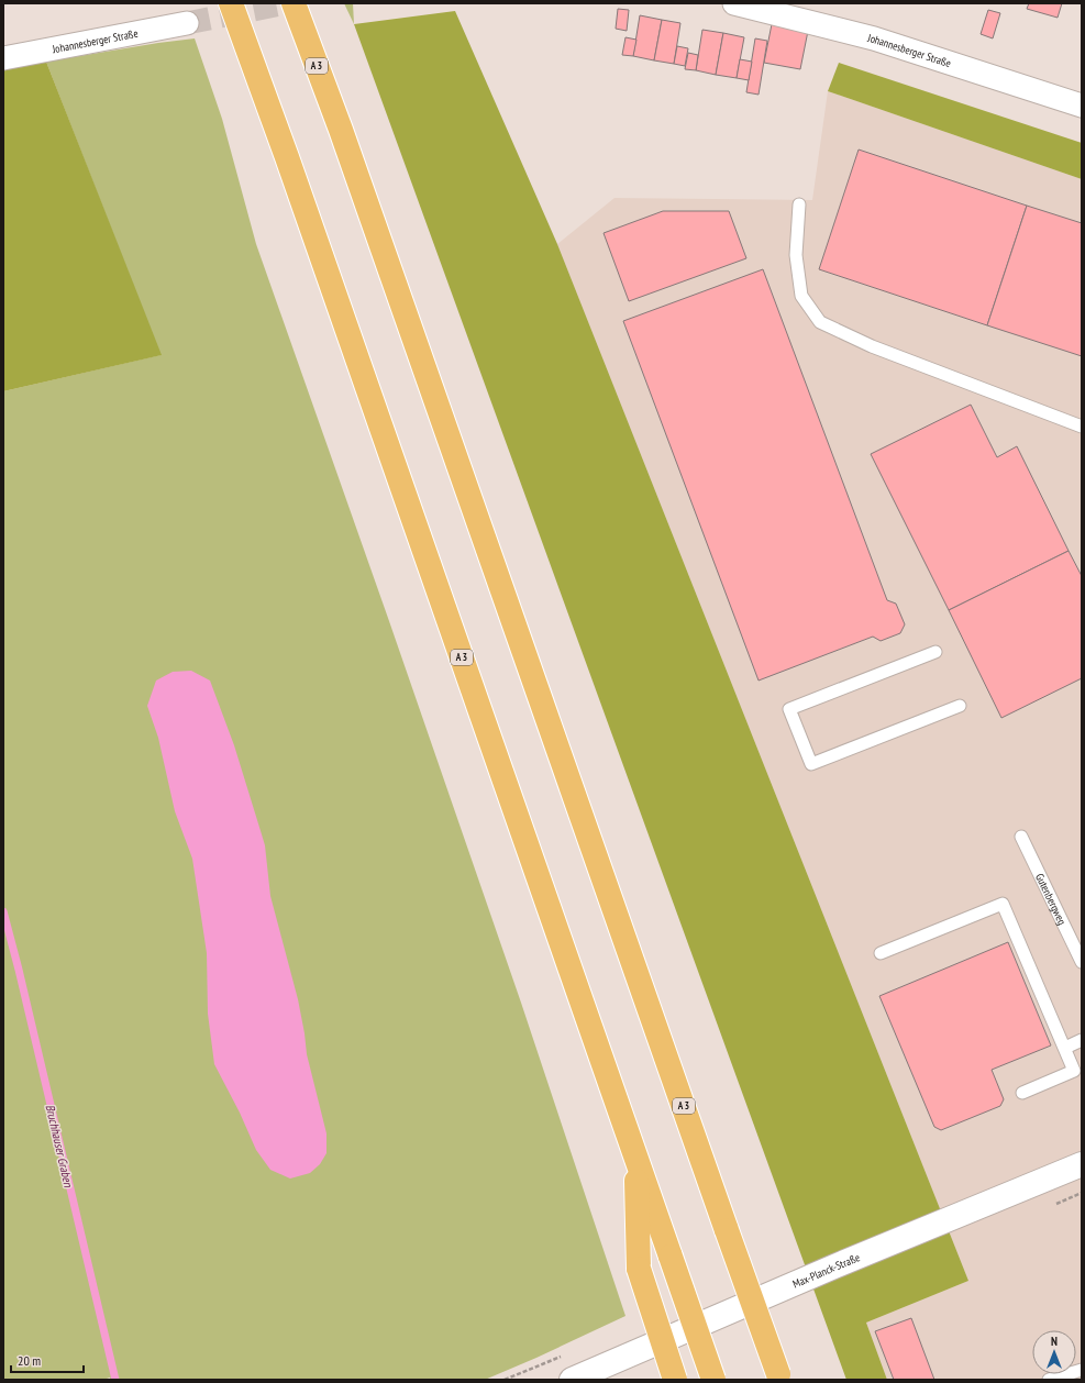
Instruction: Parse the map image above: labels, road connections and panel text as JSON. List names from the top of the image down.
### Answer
{
  "streets": {
    "highway": ["A 3"],
    "street": ["Johannesberger Straße", "Max-Planck-Straße"],
    "lane": ["Gutenbergweg"]
  },
  "water": ["Bruchhauser Graben"],
  "scale_bar": "20 m",
  "north": "top"
}
